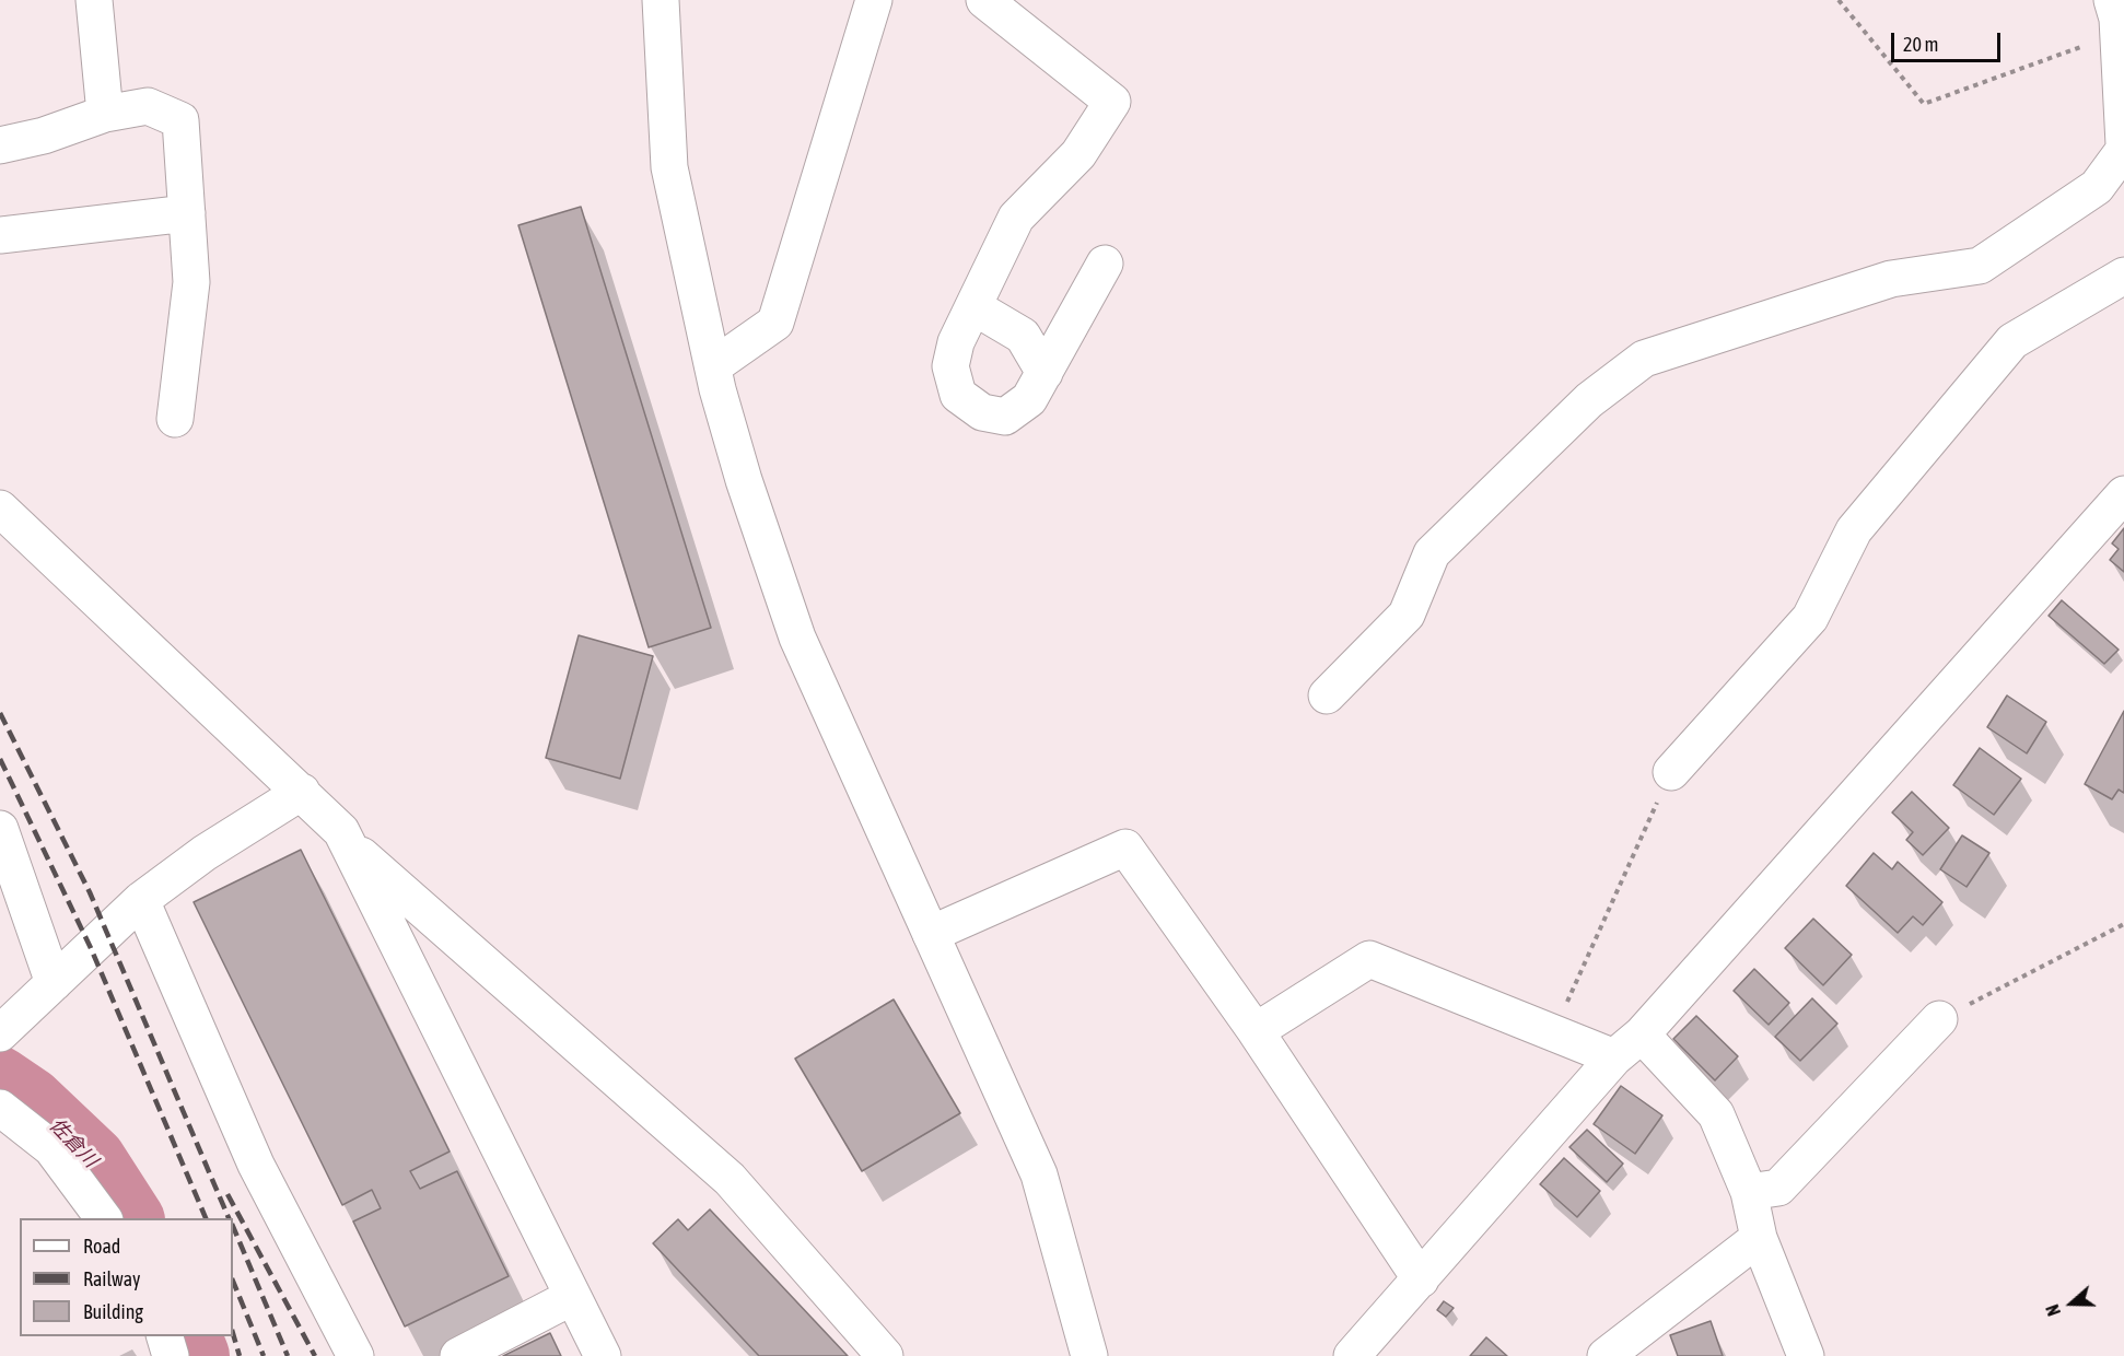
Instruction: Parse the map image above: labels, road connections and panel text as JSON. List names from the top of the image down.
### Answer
{
  "water": ["佐倉川"],
  "legend": ["Road", "Railway", "Building"],
  "scale_bar": "20 m",
  "north": "left"
}
